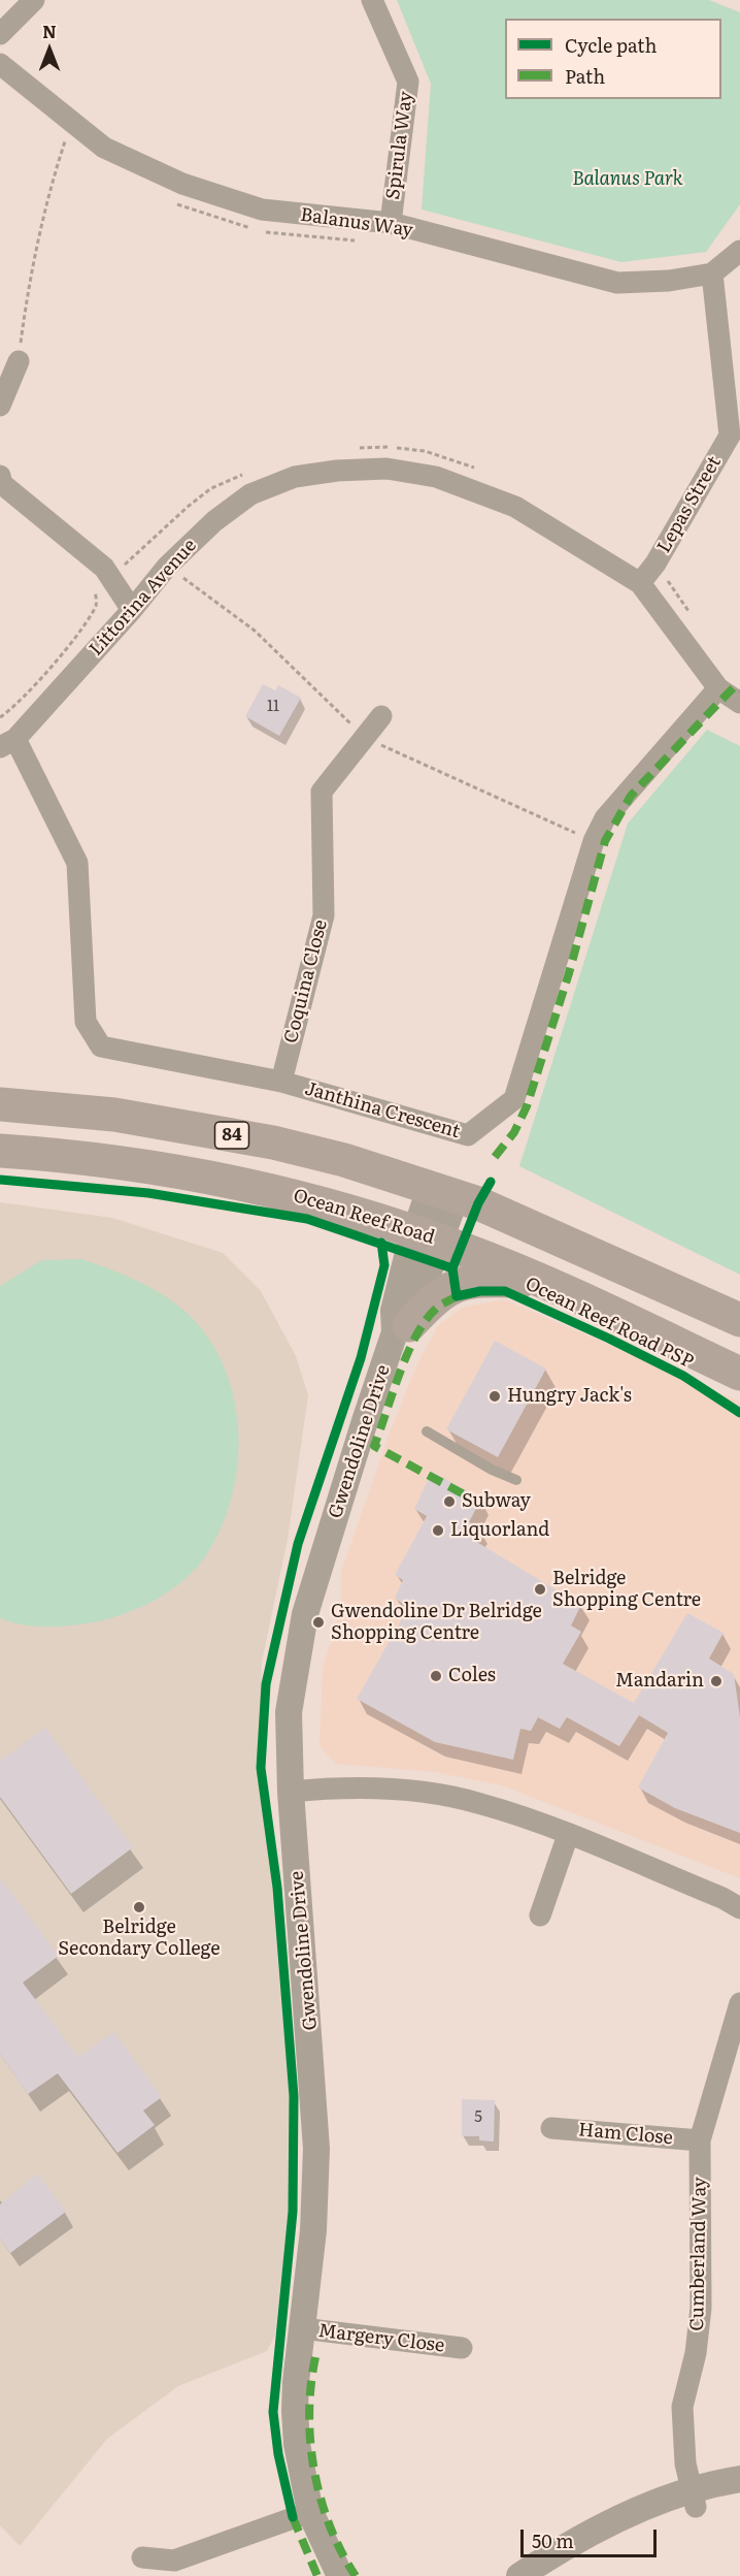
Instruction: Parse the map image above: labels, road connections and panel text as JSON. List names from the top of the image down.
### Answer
{
  "streets": {
    "main road": ["84", "Ocean Reef Road"],
    "street": [
      "Spirula Way",
      "Balanus Way",
      "Lepas Street",
      "Littorina Avenue",
      "Coquina Close",
      "Janthina Crescent",
      "Gwendoline Drive",
      "Ham Close",
      "Cumberland Way",
      "Margery Close"
    ],
    "cycle path": ["Ocean Reef Road PSP"]
  },
  "crossings": [
    ["Spirula Way", "Balanus Way"],
    ["Balanus Way", "Lepas Street"],
    ["Lepas Street", "Littorina Avenue"],
    ["Littorina Avenue", "Janthina Crescent"],
    ["Coquina Close", "Janthina Crescent"],
    ["84", "Gwendoline Drive"],
    ["Ocean Reef Road", "Gwendoline Drive"],
    ["Gwendoline Drive", "Margery Close"],
    ["Ham Close", "Cumberland Way"]
  ],
  "parks": ["Balanus Park"],
  "places": [
    "Hungry Jack's",
    "Subway",
    "Liquorland",
    "Belridge Shopping Centre",
    "Gwendoline Dr Belridge Shopping Centre",
    "Coles",
    "Mandarin",
    "Belridge Secondary College"
  ],
  "house_numbers": ["11", "5"],
  "legend": ["Cycle path", "Path"],
  "scale_bar": "50 m",
  "north": "top"
}
